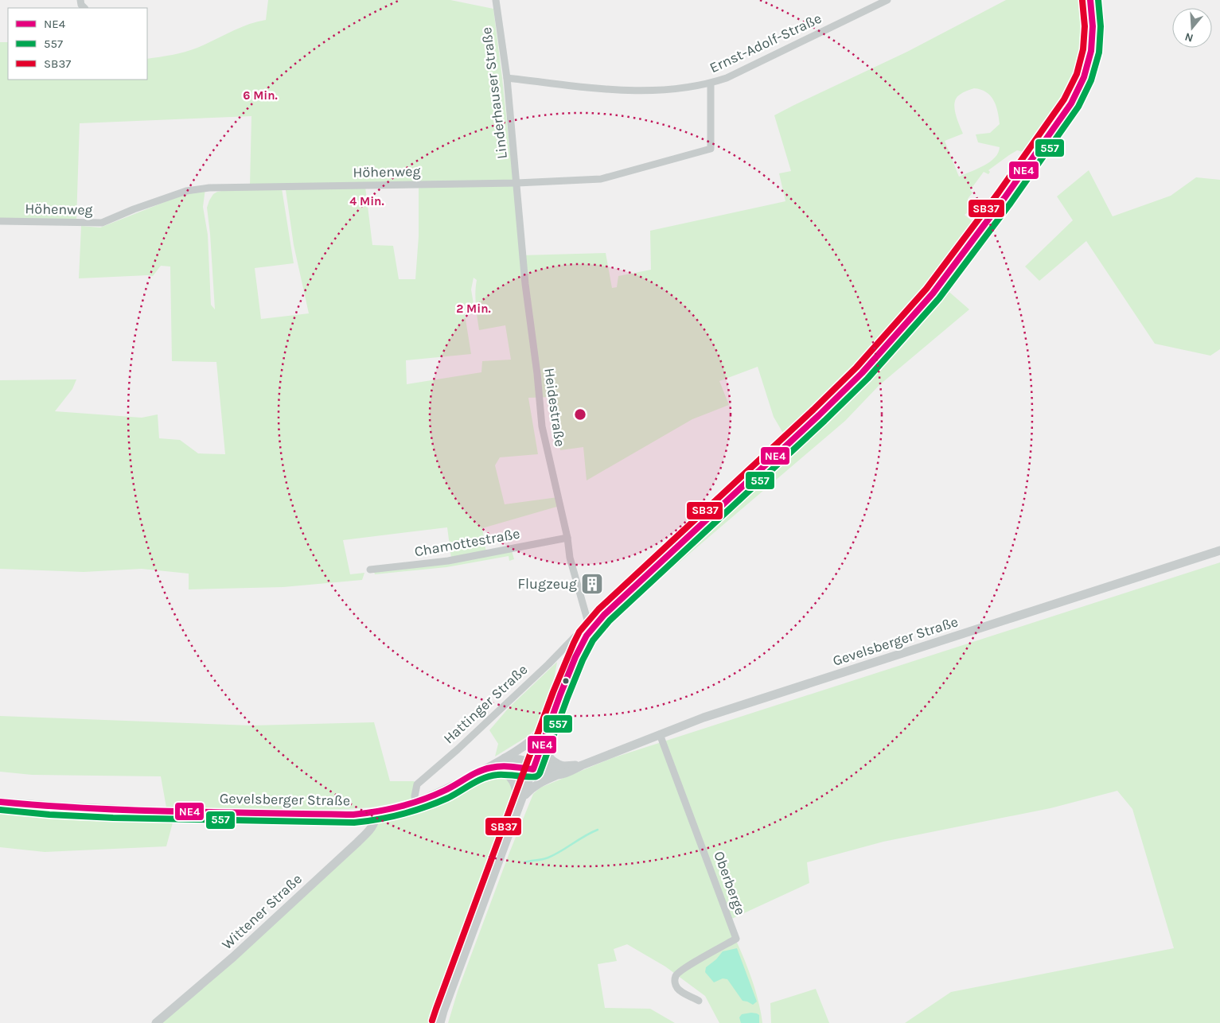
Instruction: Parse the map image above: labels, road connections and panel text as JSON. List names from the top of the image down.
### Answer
{
  "streets": {
    "main road": ["Gevelsberger Straße", "Hattinger Straße", "Wittener Straße"],
    "street": [
      "Ernst-Adolf-Straße",
      "Linderhauser Straße",
      "Höhenweg",
      "Heidestraße",
      "Chamottestraße",
      "Oberberge"
    ]
  },
  "crossings": [
    ["Ernst-Adolf-Straße", "Linderhauser Straße"],
    ["Ernst-Adolf-Straße", "Höhenweg"],
    ["Linderhauser Straße", "Höhenweg"],
    ["Linderhauser Straße", "Heidestraße"],
    ["Höhenweg", "Heidestraße"],
    ["Heidestraße", "Chamottestraße"],
    ["Heidestraße", "Hattinger Straße"],
    ["Gevelsberger Straße", "Hattinger Straße"],
    ["Gevelsberger Straße", "Oberberge"],
    ["Gevelsberger Straße", "Wittener Straße"]
  ],
  "places": {
    "building": ["Flugzeug"]
  },
  "lines": ["transit line NE4", "transit line 557", "transit line SB37"],
  "legend": ["NE4", "557", "SB37"],
  "north": "bottom",
  "rings": ["6 Min.", "4 Min.", "2 Min."]
}
